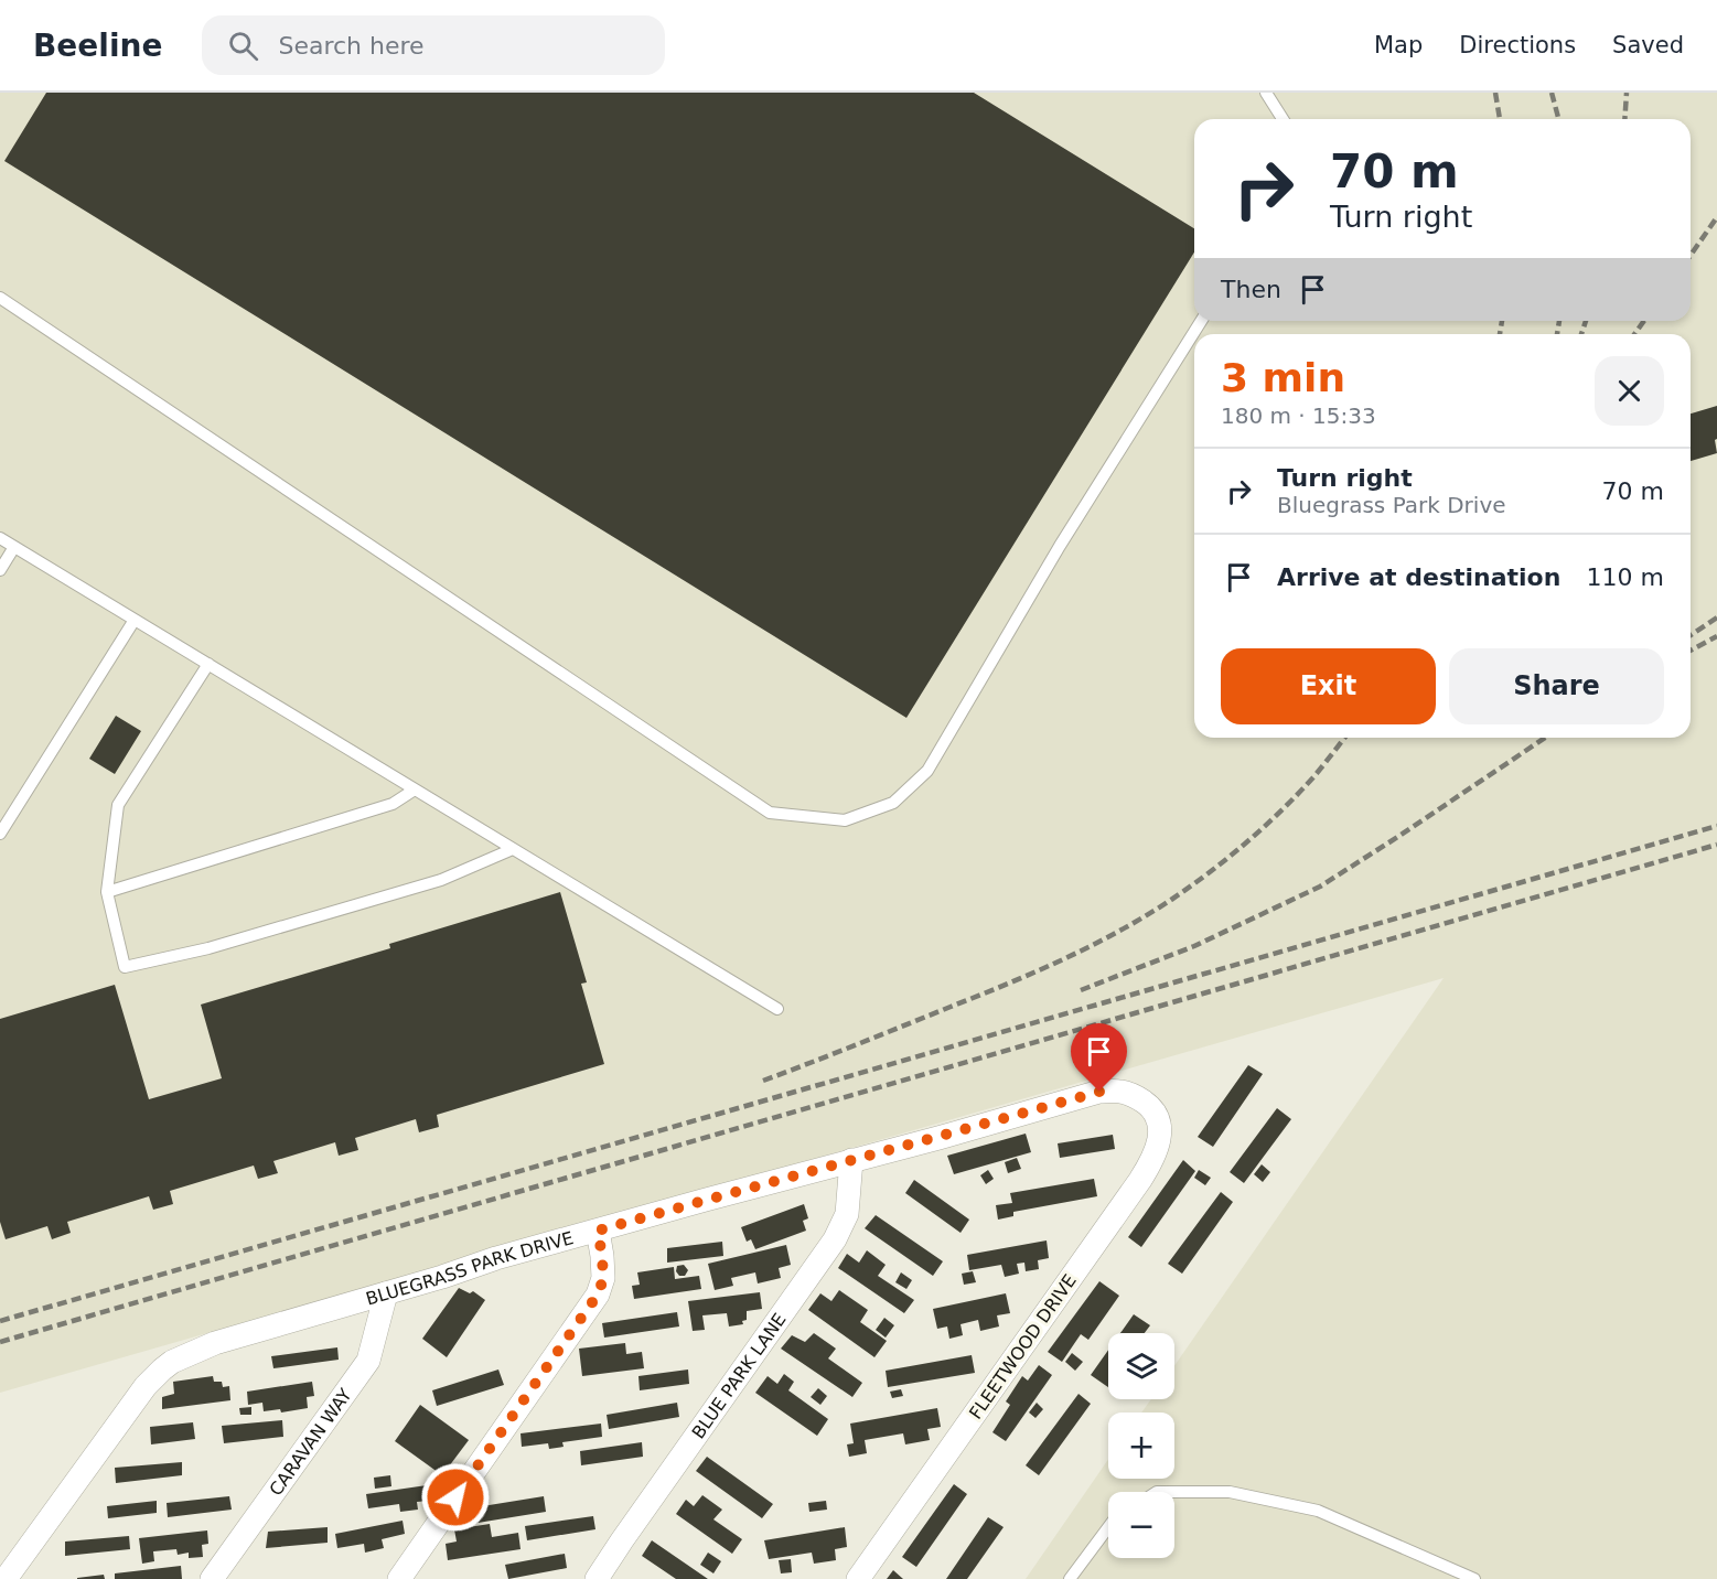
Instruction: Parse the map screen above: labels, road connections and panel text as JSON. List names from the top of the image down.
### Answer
{
  "streets": {
    "street": [
      "BLUEGRASS PARK DRIVE",
      "FLEETWOOD DRIVE",
      "BLUE PARK LANE",
      "CARAVAN WAY"
    ]
  },
  "crossings": [
    ["BLUEGRASS PARK DRIVE", "FLEETWOOD DRIVE"],
    ["BLUEGRASS PARK DRIVE", "BLUE PARK LANE"],
    ["BLUEGRASS PARK DRIVE", "CARAVAN WAY"]
  ],
  "page": {
    "header": "Beeline",
    "search": "Search here",
    "nav": ["Map", "Directions", "Saved"],
    "turn": ["70 m", "Turn right"],
    "then": "Then",
    "heading": ["3 min", "180 m · 15:33"],
    "list": [
      {
        "name": "Turn right",
        "note": "Bluegrass Park Drive",
        "value": "70 m"
      },
      {
        "name": "Arrive at destination",
        "value": "110 m"
      }
    ],
    "buttons": ["Exit", "Share"],
    "map_buttons": ["+", "−"]
  }
}
